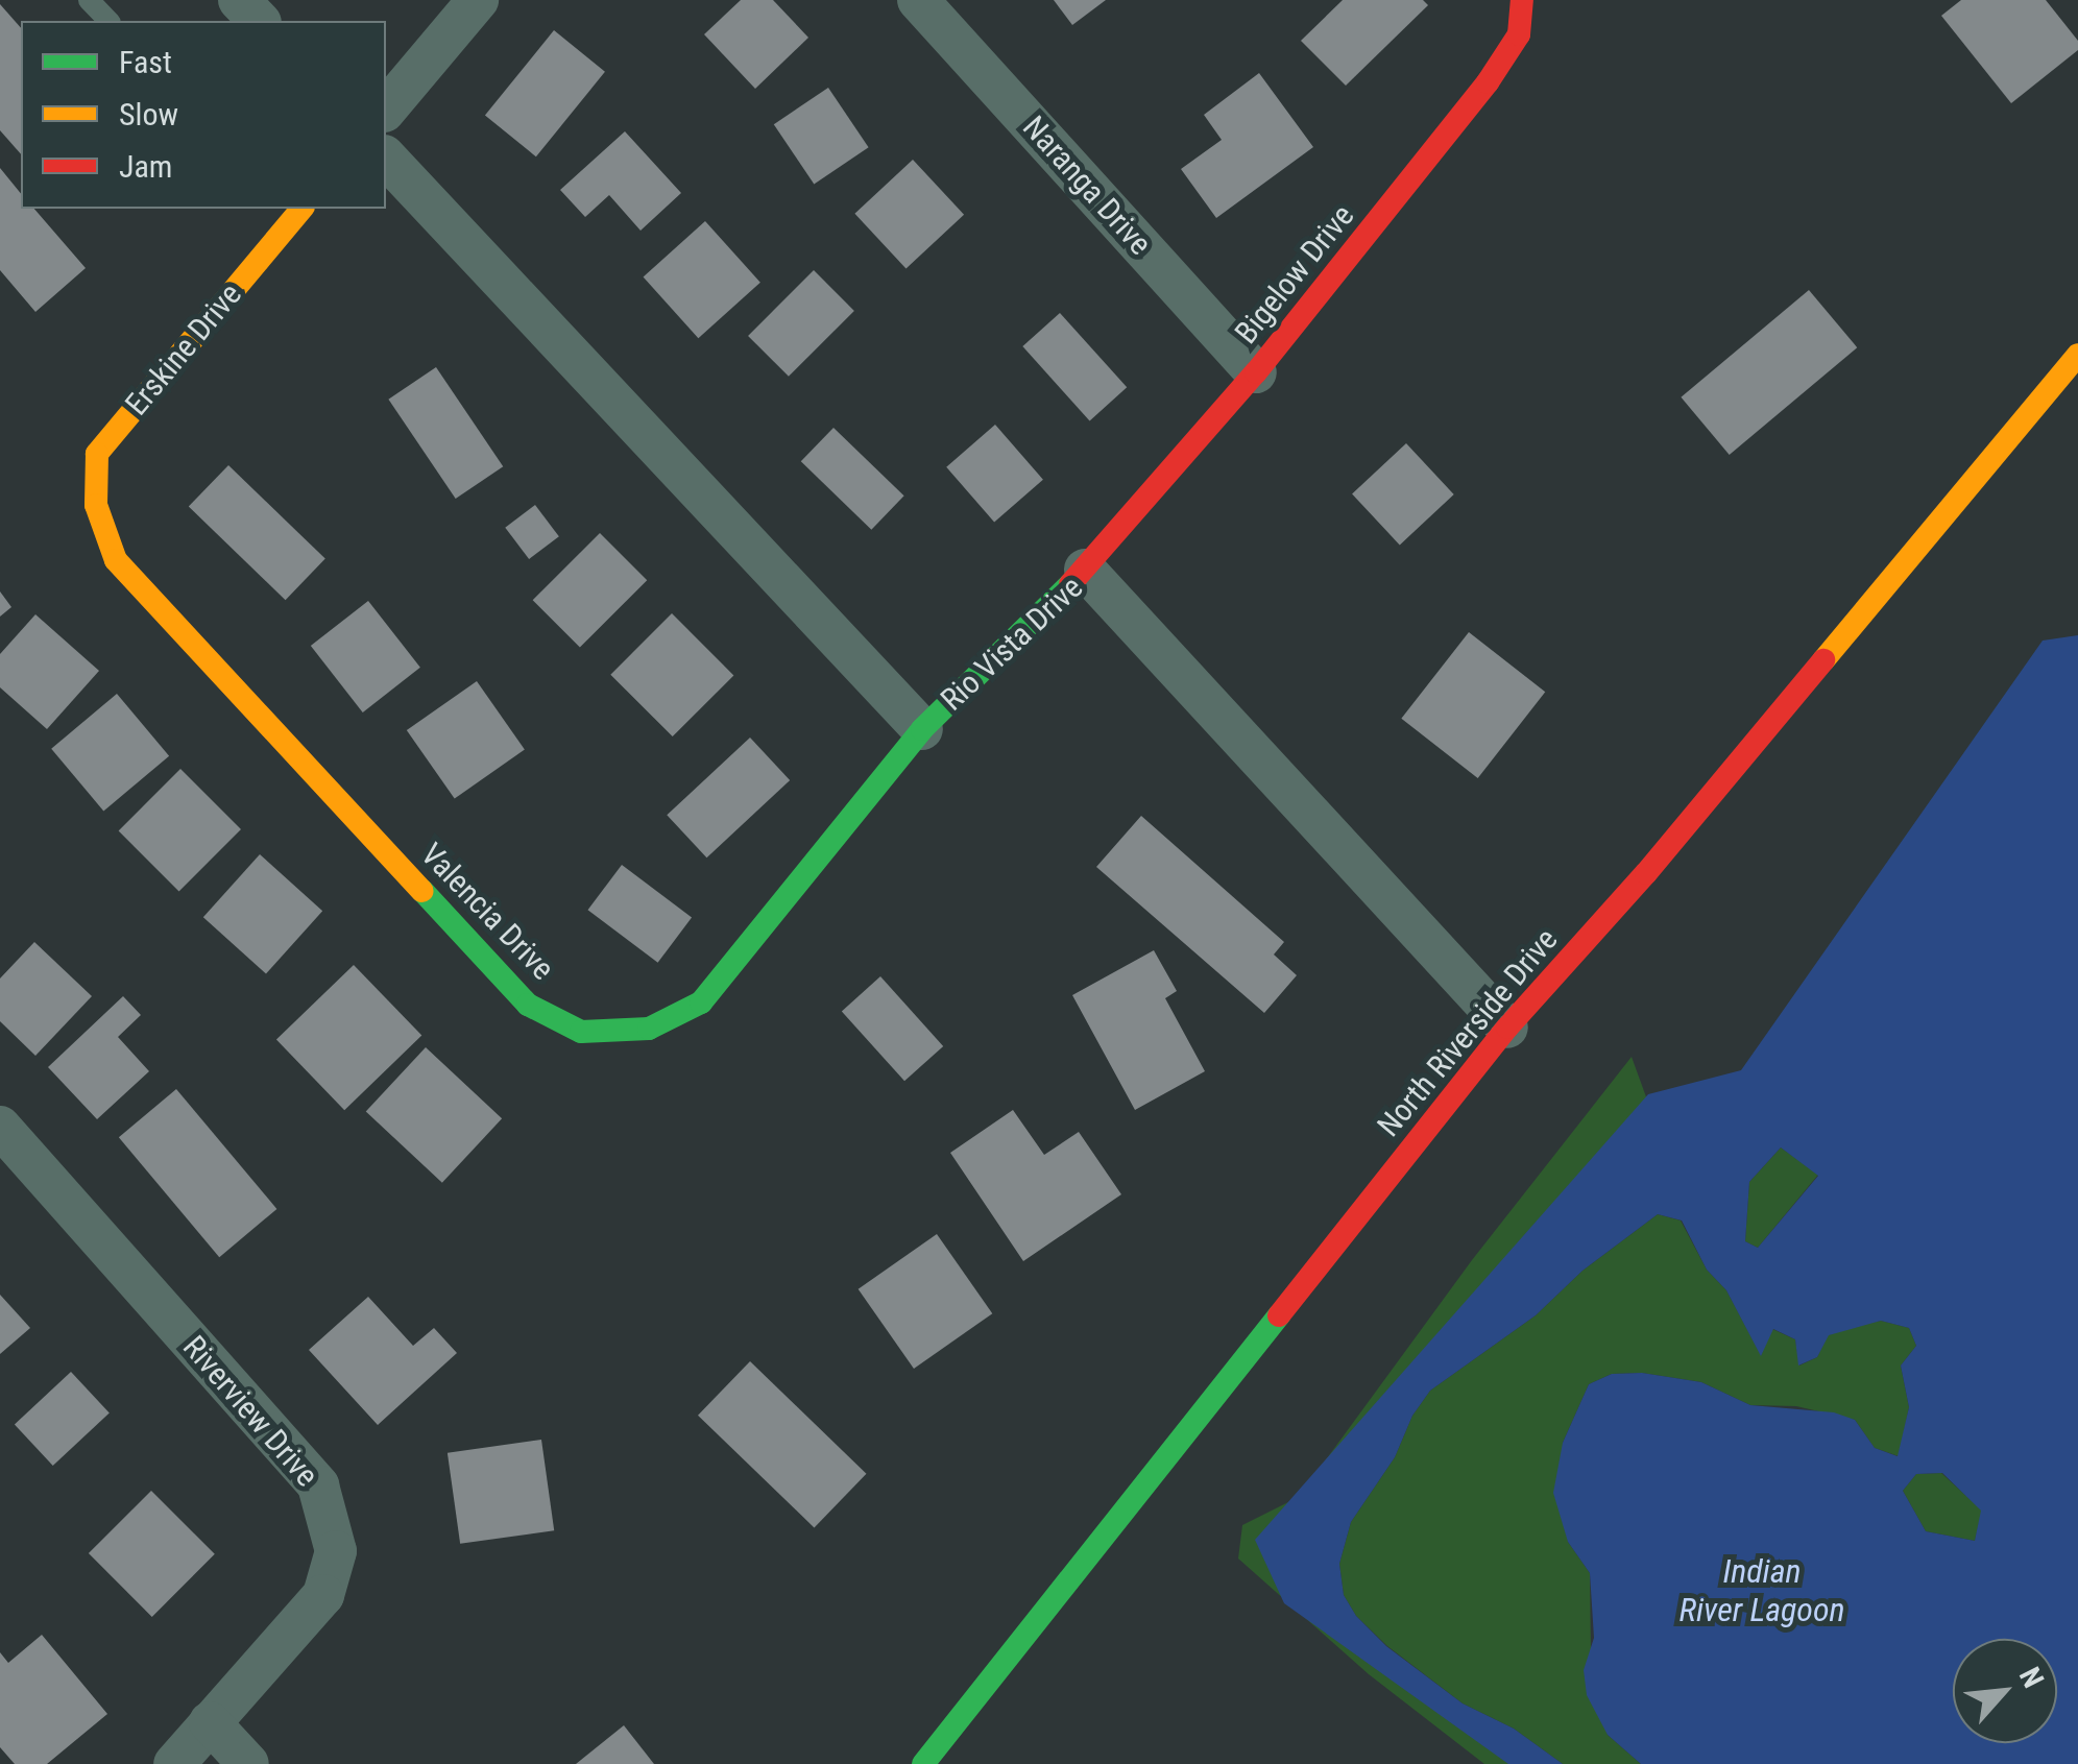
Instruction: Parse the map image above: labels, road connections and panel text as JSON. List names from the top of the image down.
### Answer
{
  "streets": {
    "street": [
      "Naranga Drive",
      "Bigelow Drive",
      "Erskine Drive",
      "Rio Vista Drive",
      "Valencia Drive",
      "North Riverside Drive",
      "Riverview Drive"
    ]
  },
  "crossings": [
    ["Naranga Drive", "Bigelow Drive"],
    ["Bigelow Drive", "Rio Vista Drive"],
    ["Erskine Drive", "Valencia Drive"],
    ["Rio Vista Drive", "Valencia Drive"],
    ["Rio Vista Drive", "North Riverside Drive"]
  ],
  "water": ["Indian River Lagoon"],
  "legend": ["Fast", "Slow", "Jam"],
  "north": "top right"
}
